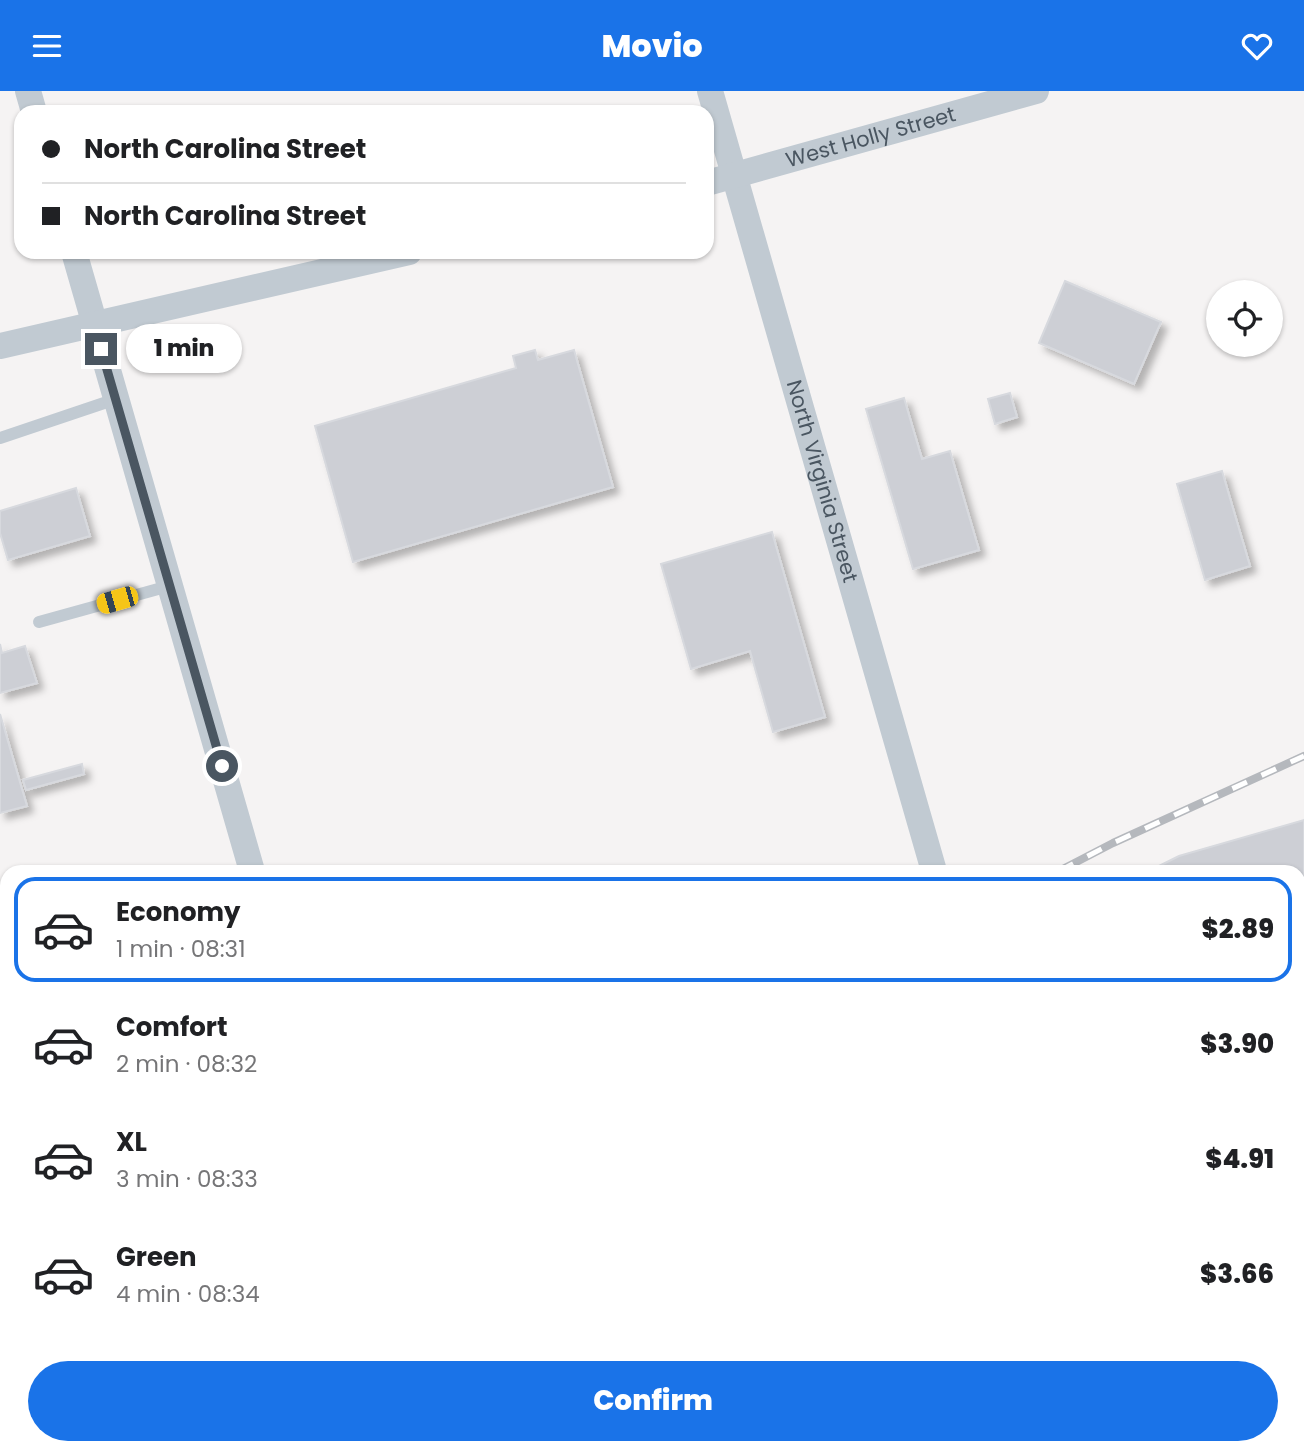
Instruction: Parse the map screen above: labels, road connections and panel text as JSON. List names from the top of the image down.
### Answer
{
  "streets": {
    "street": ["West Holly Street", "North Virginia Street"]
  },
  "crossings": [
    ["West Holly Street", "North Virginia Street"]
  ],
  "page": {
    "header": "Movio",
    "banner": ["North Carolina Street", "North Carolina Street"],
    "bubble": "1 min",
    "list": [
      {
        "name": "Economy",
        "note": "1 min · 08:31",
        "value": "$2.89"
      },
      {
        "name": "Comfort",
        "note": "2 min · 08:32",
        "value": "$3.90"
      },
      {
        "name": "XL",
        "note": "3 min · 08:33",
        "value": "$4.91"
      },
      {
        "name": "Green",
        "note": "4 min · 08:34",
        "value": "$3.66"
      }
    ],
    "buttons": "Confirm"
  }
}
